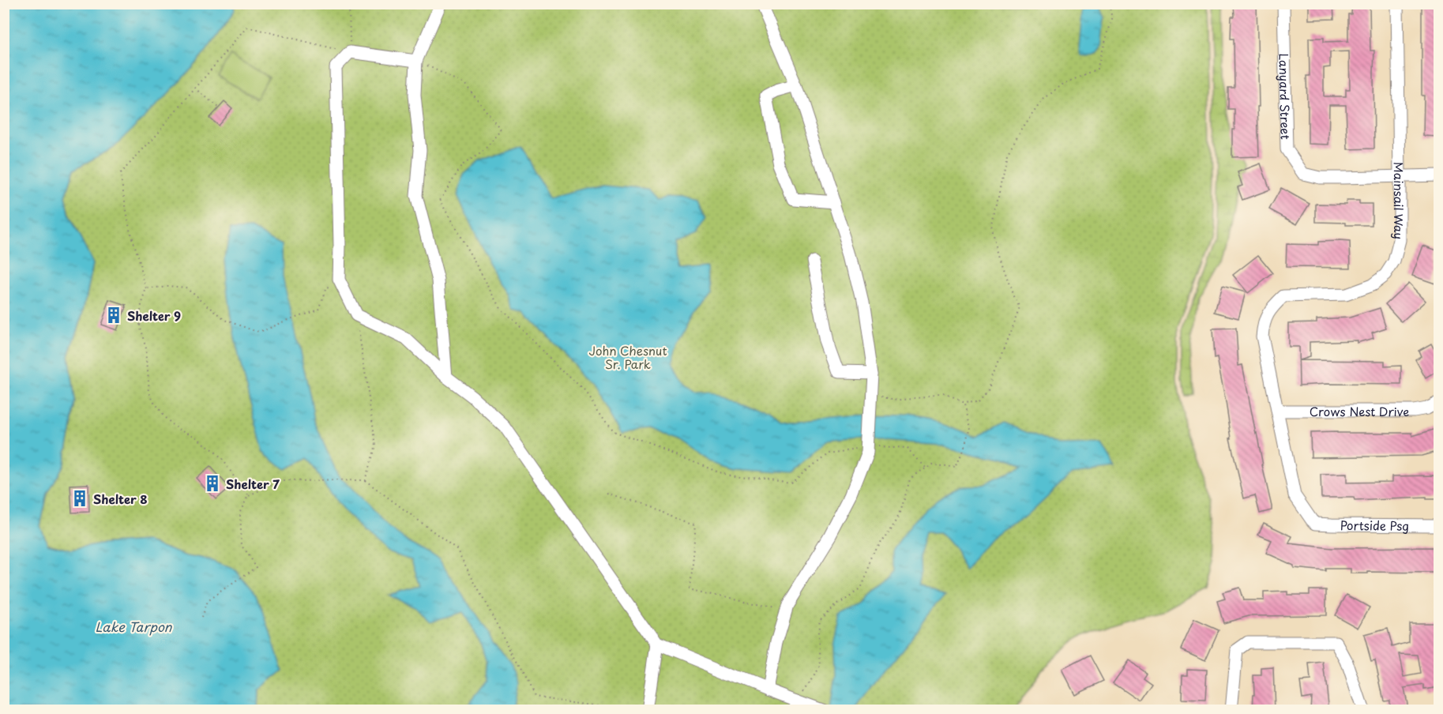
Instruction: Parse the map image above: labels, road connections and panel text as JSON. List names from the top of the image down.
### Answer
{
  "streets": {
    "street": [
      "Lanyard Street",
      "Mainsail Way",
      "Crows Nest Drive",
      "Portside Psg"
    ]
  },
  "crossings": [
    ["Lanyard Street", "Mainsail Way"],
    ["Mainsail Way", "Crows Nest Drive"],
    ["Mainsail Way", "Portside Psg"]
  ],
  "water": ["Lake Tarpon"],
  "parks": ["John Chesnut Sr. Park"],
  "places": {
    "building": ["Shelter 9", "Shelter 7", "Shelter 8"]
  }
}
